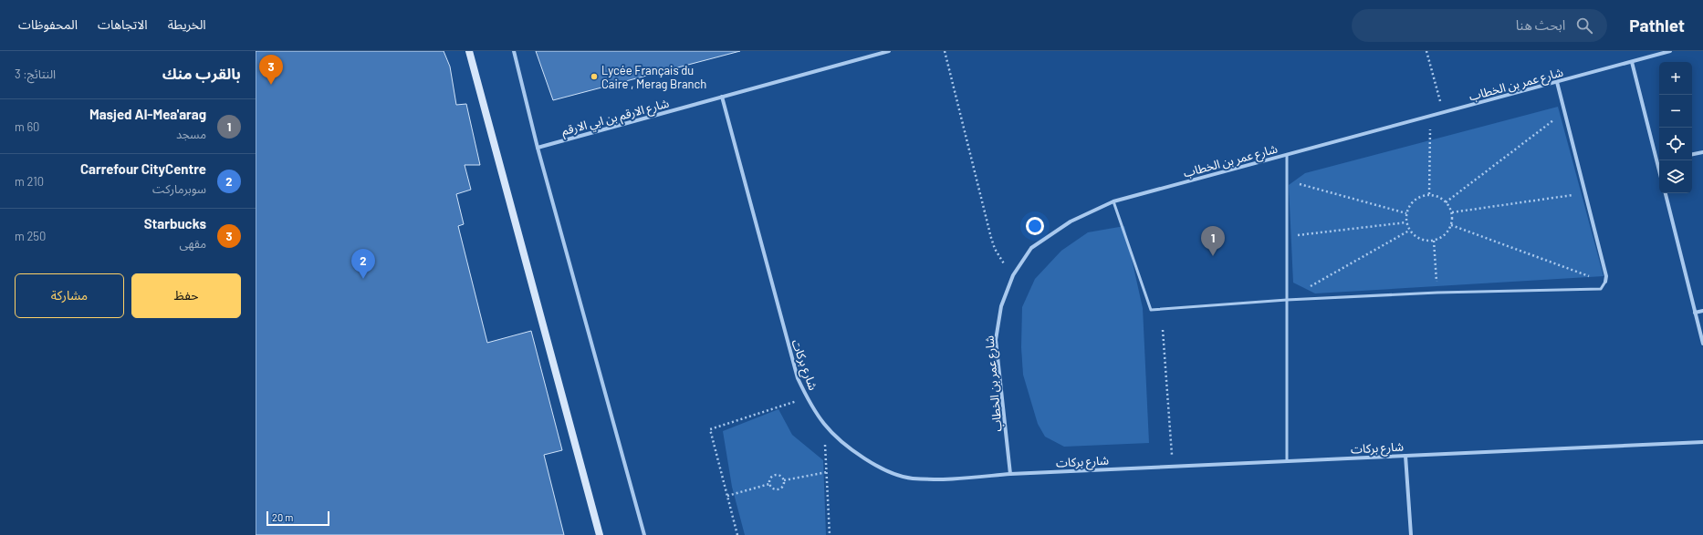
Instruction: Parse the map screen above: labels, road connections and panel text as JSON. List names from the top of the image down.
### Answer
{
  "streets": {
    "street": ["شارع عمر بن الخطاب", "شارع الارقم بن ابي الارقم", "شارع بركات"]
  },
  "crossings": [
    ["شارع عمر بن الخطاب", "شارع بركات"],
    ["شارع الارقم بن ابي الارقم", "شارع بركات"]
  ],
  "places": ["Lycée Français du Caire , Merag Branch"],
  "scale_bar": "20 m",
  "page": {
    "header": "Pathlet",
    "search": "ابحث هنا",
    "nav": ["الخريطة", "الاتجاهات", "المحفوظات"],
    "heading": ["بالقرب منك", "النتائج: 3"],
    "pins": ["3", "1", "2"],
    "map_buttons": ["+", "−"],
    "list": [
      {
        "mark": "1",
        "name": "Masjed Al-Mea'arag",
        "note": "مسجد",
        "value": "60 m"
      },
      {
        "mark": "2",
        "name": "Carrefour CityCentre",
        "note": "سوبرماركت",
        "value": "210 m"
      },
      {
        "mark": "3",
        "name": "Starbucks",
        "note": "مقهى",
        "value": "250 m"
      }
    ],
    "buttons": ["حفظ", "مشاركة"],
    "scale": "20 m"
  }
}
